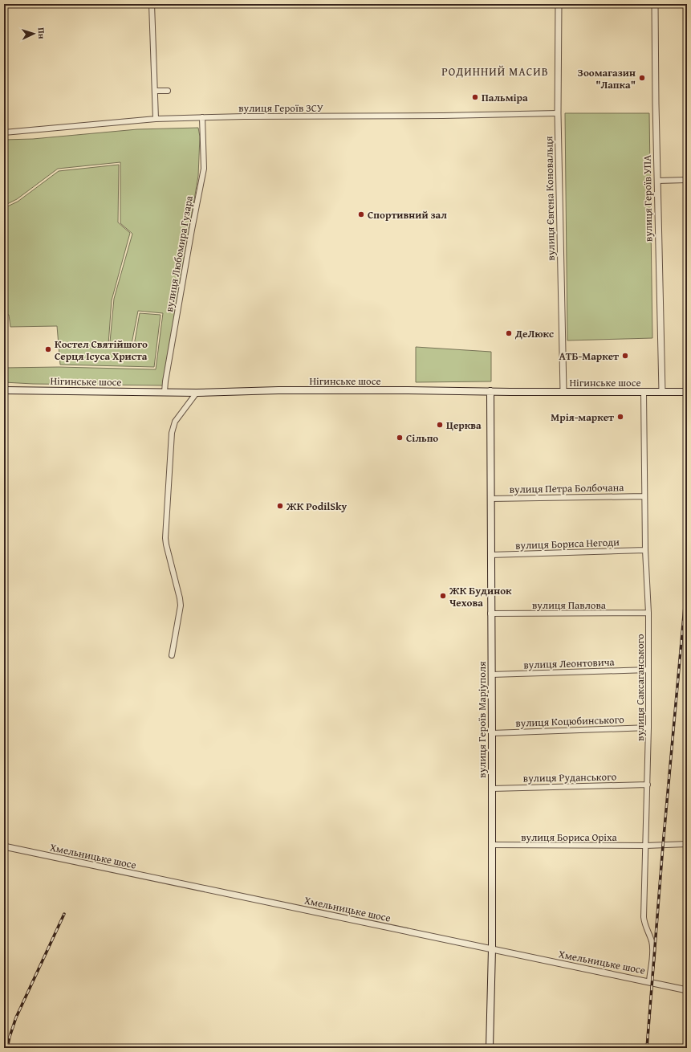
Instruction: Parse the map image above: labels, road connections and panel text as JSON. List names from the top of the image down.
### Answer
{
  "streets": {
    "main road": ["Нігинське шосе", "вулиця Героїв Маріуполя"],
    "street": [
      "вулиця Героїв ЗСУ",
      "вулиця Євгена Коновальця",
      "вулиця Героїв УПА",
      "вулиця Любомира Гузара",
      "вулиця Петра Болбочана",
      "вулиця Бориса Негоди",
      "вулиця Павлова",
      "вулиця Леонтовича",
      "вулиця Саксаганського",
      "вулиця Коцюбинського",
      "вулиця Руданського",
      "вулиця Бориса Оріха",
      "Хмельницьке шосе"
    ]
  },
  "crossings": [
    ["вулиця Героїв ЗСУ", "вулиця Євгена Коновальця"],
    ["вулиця Героїв ЗСУ", "вулиця Любомира Гузара"],
    ["вулиця Євгена Коновальця", "Нігинське шосе"],
    ["вулиця Героїв УПА", "Нігинське шосе"],
    ["вулиця Любомира Гузара", "Нігинське шосе"],
    ["Нігинське шосе", "вулиця Саксаганського"],
    ["Нігинське шосе", "вулиця Героїв Маріуполя"],
    ["вулиця Петра Болбочана", "вулиця Саксаганського"],
    ["вулиця Петра Болбочана", "вулиця Героїв Маріуполя"],
    ["вулиця Бориса Негоди", "вулиця Саксаганського"],
    ["вулиця Бориса Негоди", "вулиця Героїв Маріуполя"],
    ["вулиця Павлова", "вулиця Саксаганського"],
    ["вулиця Павлова", "вулиця Героїв Маріуполя"],
    ["вулиця Леонтовича", "вулиця Саксаганського"],
    ["вулиця Леонтовича", "вулиця Героїв Маріуполя"],
    ["вулиця Саксаганського", "вулиця Коцюбинського"],
    ["вулиця Саксаганського", "вулиця Руданського"],
    ["вулиця Саксаганського", "вулиця Бориса Оріха"],
    ["вулиця Саксаганського", "Хмельницьке шосе"],
    ["вулиця Героїв Маріуполя", "вулиця Коцюбинського"],
    ["вулиця Героїв Маріуполя", "вулиця Руданського"],
    ["вулиця Героїв Маріуполя", "вулиця Бориса Оріха"],
    ["вулиця Героїв Маріуполя", "Хмельницьке шосе"]
  ],
  "districts": ["РОДИННИЙ МАСИВ"],
  "places": [
    "Зоомагазин \"Лапка\"",
    "Пальміра",
    "Спортивний зал",
    "ДеЛюкс",
    "Костел Святійшого Серця Ісуса Христа",
    "АТБ-Маркет",
    "Мрія-маркет",
    "Церква",
    "Сільпо",
    "ЖК PodilSky",
    "ЖК Будинок Чехова"
  ],
  "north": "right"
}
